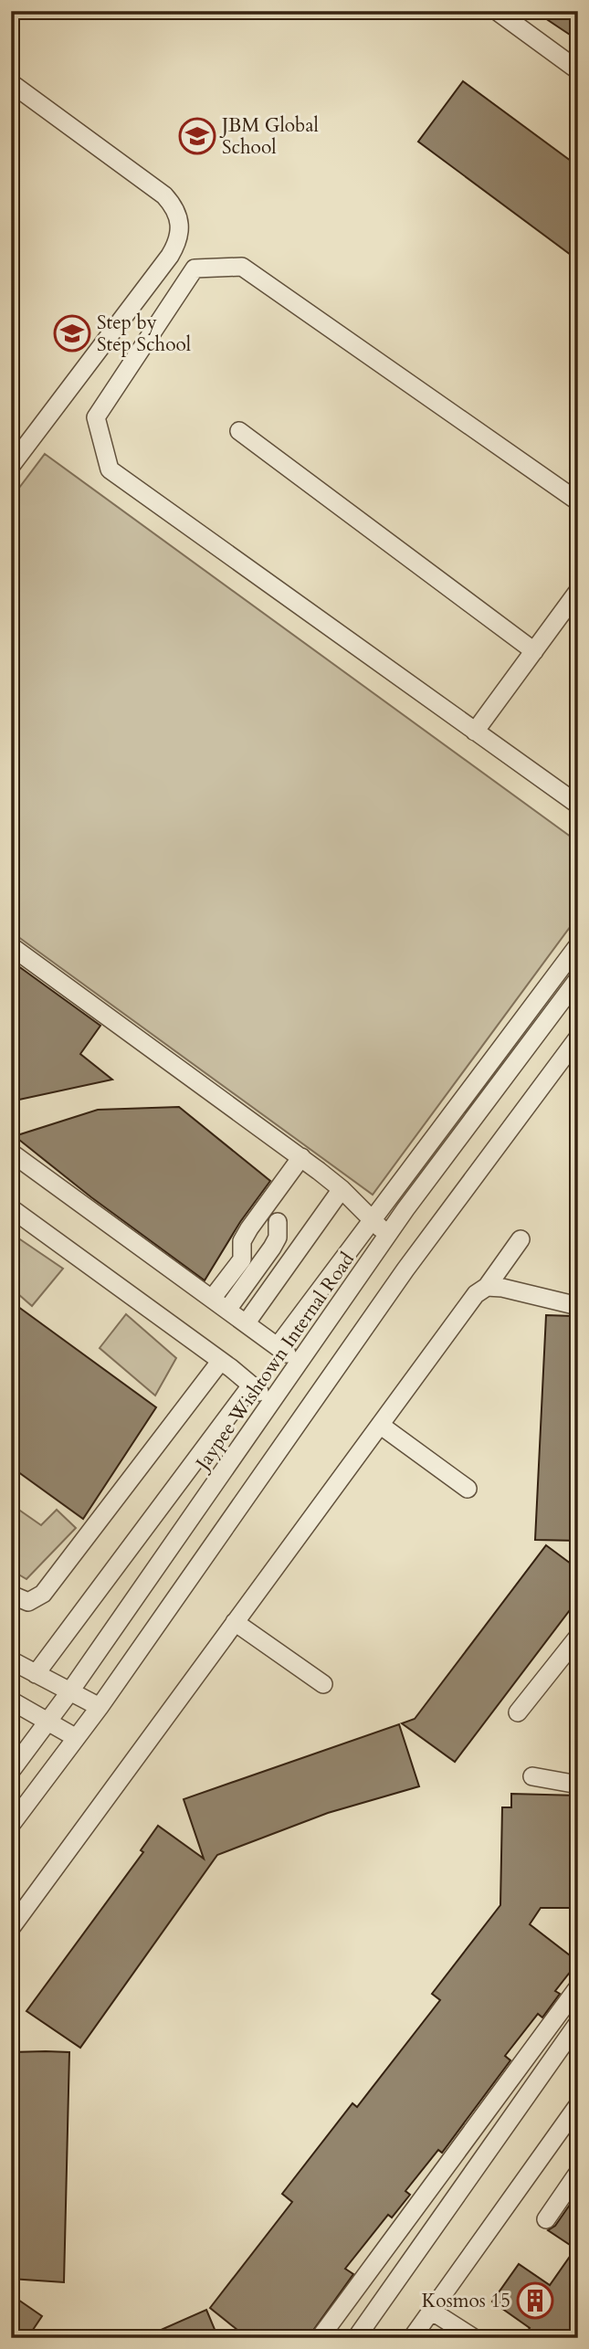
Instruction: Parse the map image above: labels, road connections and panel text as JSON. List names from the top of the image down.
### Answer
{
  "streets": {
    "street": ["Jaypee Wishtown Internal Road"]
  },
  "places": {
    "school or university": ["JBM Global School", "Step by Step School"],
    "building": ["Kosmos 15"]
  }
}
